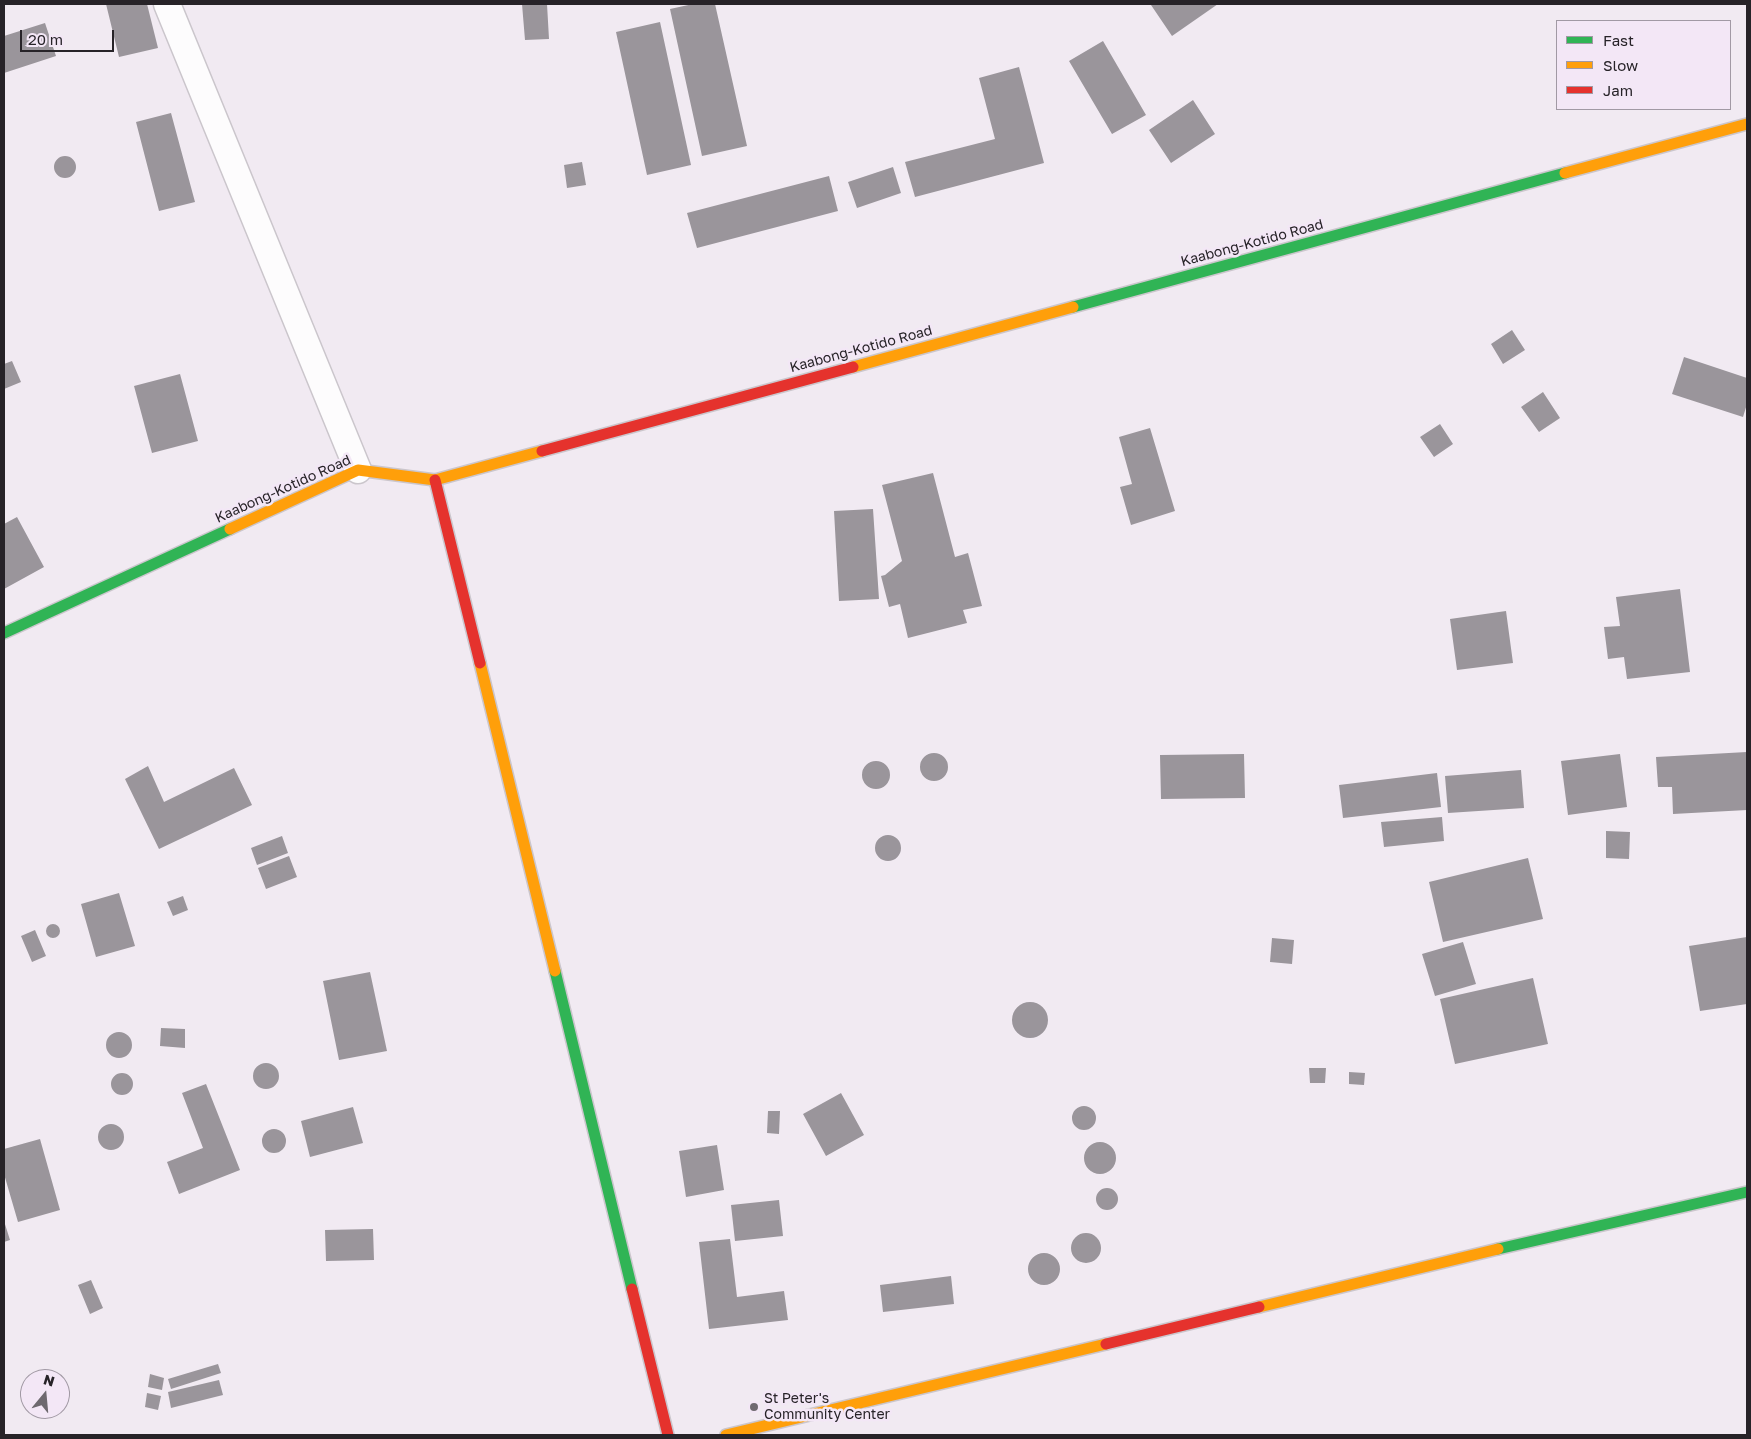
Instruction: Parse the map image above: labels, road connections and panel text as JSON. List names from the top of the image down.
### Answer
{
  "streets": {
    "street": ["Kaabong-Kotido Road"]
  },
  "places": ["St Peter's Community Center"],
  "legend": ["Fast", "Slow", "Jam"],
  "scale_bar": "20 m",
  "north": "top"
}
